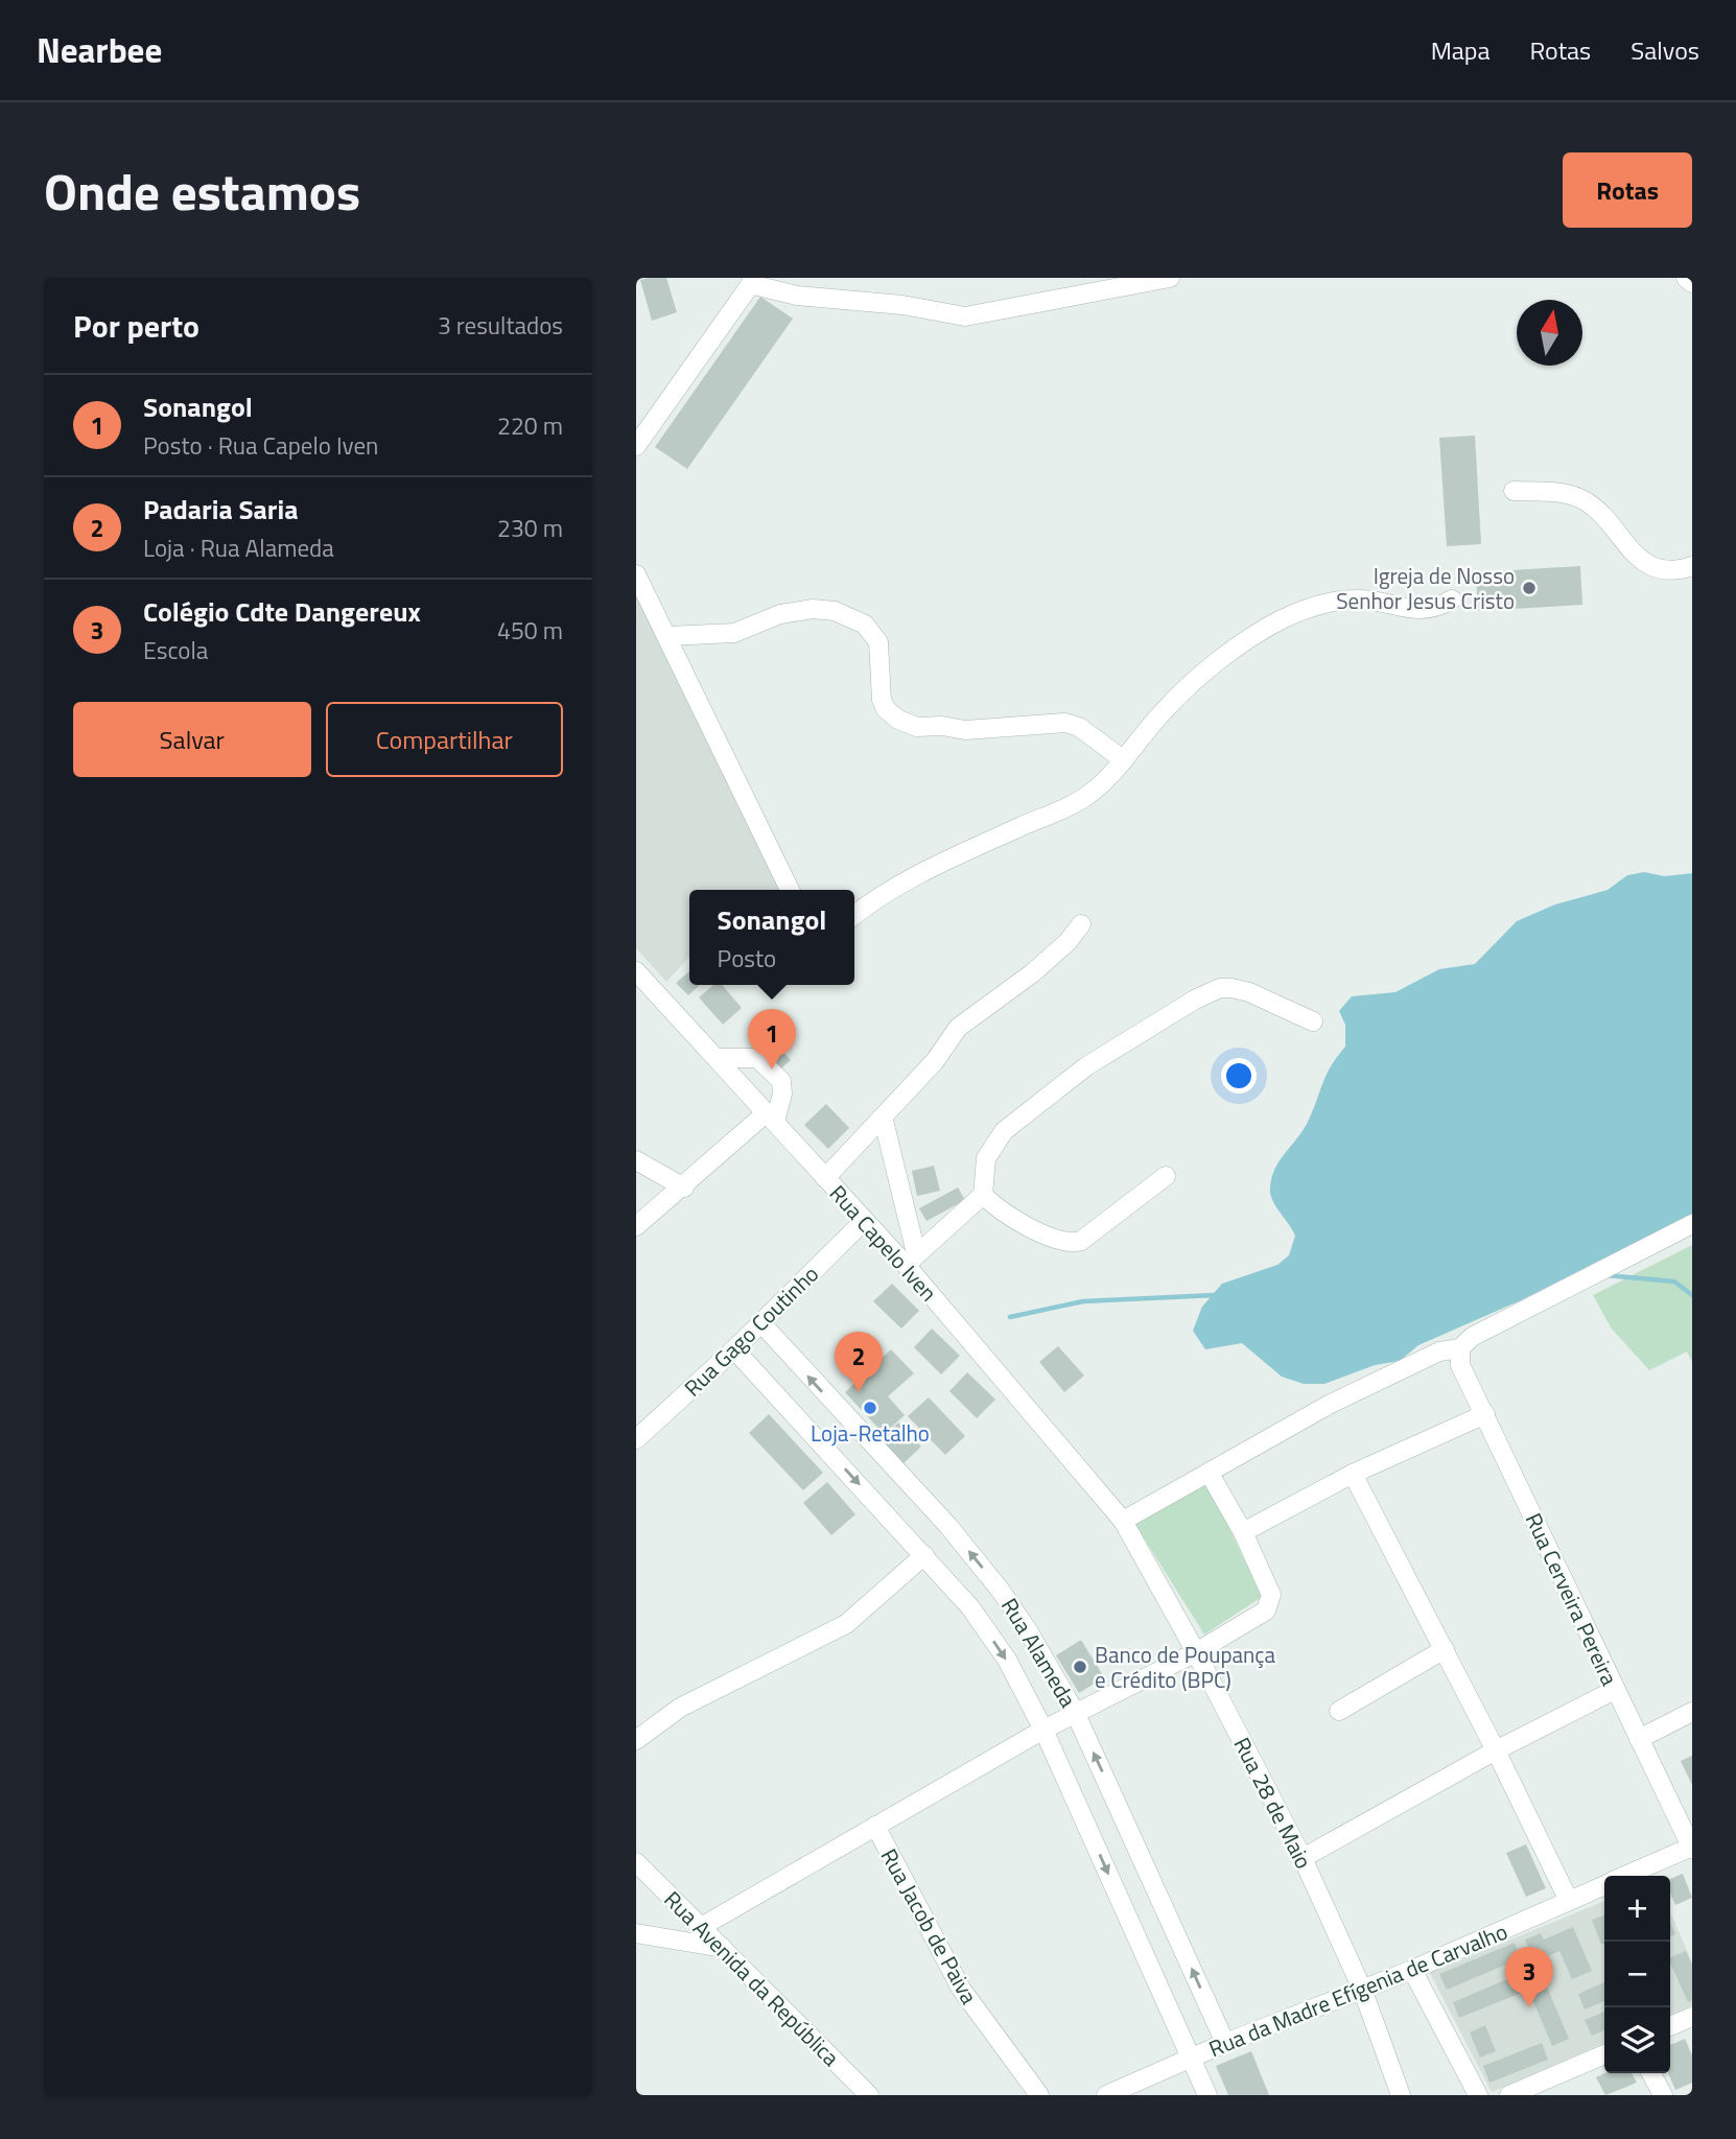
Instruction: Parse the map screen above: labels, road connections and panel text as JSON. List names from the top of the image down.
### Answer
{
  "streets": {
    "street": [
      "Rua Capelo Iven",
      "Rua Gago Coutinho",
      "Rua Cerveira Pereira",
      "Rua Alameda",
      "Rua 28 de Maio",
      "Rua Jacob de Paiva",
      "Rua Avenida da República",
      "Rua da Madre Efígenia de Carvalho"
    ]
  },
  "crossings": [
    ["Rua Capelo Iven", "Rua Gago Coutinho"],
    ["Rua Capelo Iven", "Rua 28 de Maio"],
    ["Rua Gago Coutinho", "Rua Alameda"],
    ["Rua Cerveira Pereira", "Rua da Madre Efígenia de Carvalho"],
    ["Rua Alameda", "Rua da Madre Efígenia de Carvalho"],
    ["Rua 28 de Maio", "Rua da Madre Efígenia de Carvalho"]
  ],
  "places": ["Igreja de Nosso Senhor Jesus Cristo", "Loja-Retalho", "Banco de Poupança e Crédito (BPC)"],
  "north": "top",
  "page": {
    "header": "Nearbee",
    "nav": ["Mapa", "Rotas", "Salvos"],
    "title": "Onde estamos",
    "buttons": [
      "Rotas",
      ["Salvar", "Compartilhar"]
    ],
    "heading": ["Por perto", "3 resultados"],
    "list": [
      {
        "mark": "1",
        "name": "Sonangol",
        "note": "Posto · Rua Capelo Iven",
        "value": "220 m"
      },
      {
        "mark": "2",
        "name": "Padaria Saria",
        "note": "Loja · Rua Alameda",
        "value": "230 m"
      },
      {
        "mark": "3",
        "name": "Colégio Cdte Dangereux",
        "note": "Escola",
        "value": "450 m"
      }
    ],
    "popup": ["Sonangol", "Posto"],
    "pins": ["1", "2", "3"],
    "map_buttons": ["+", "−"]
  }
}
